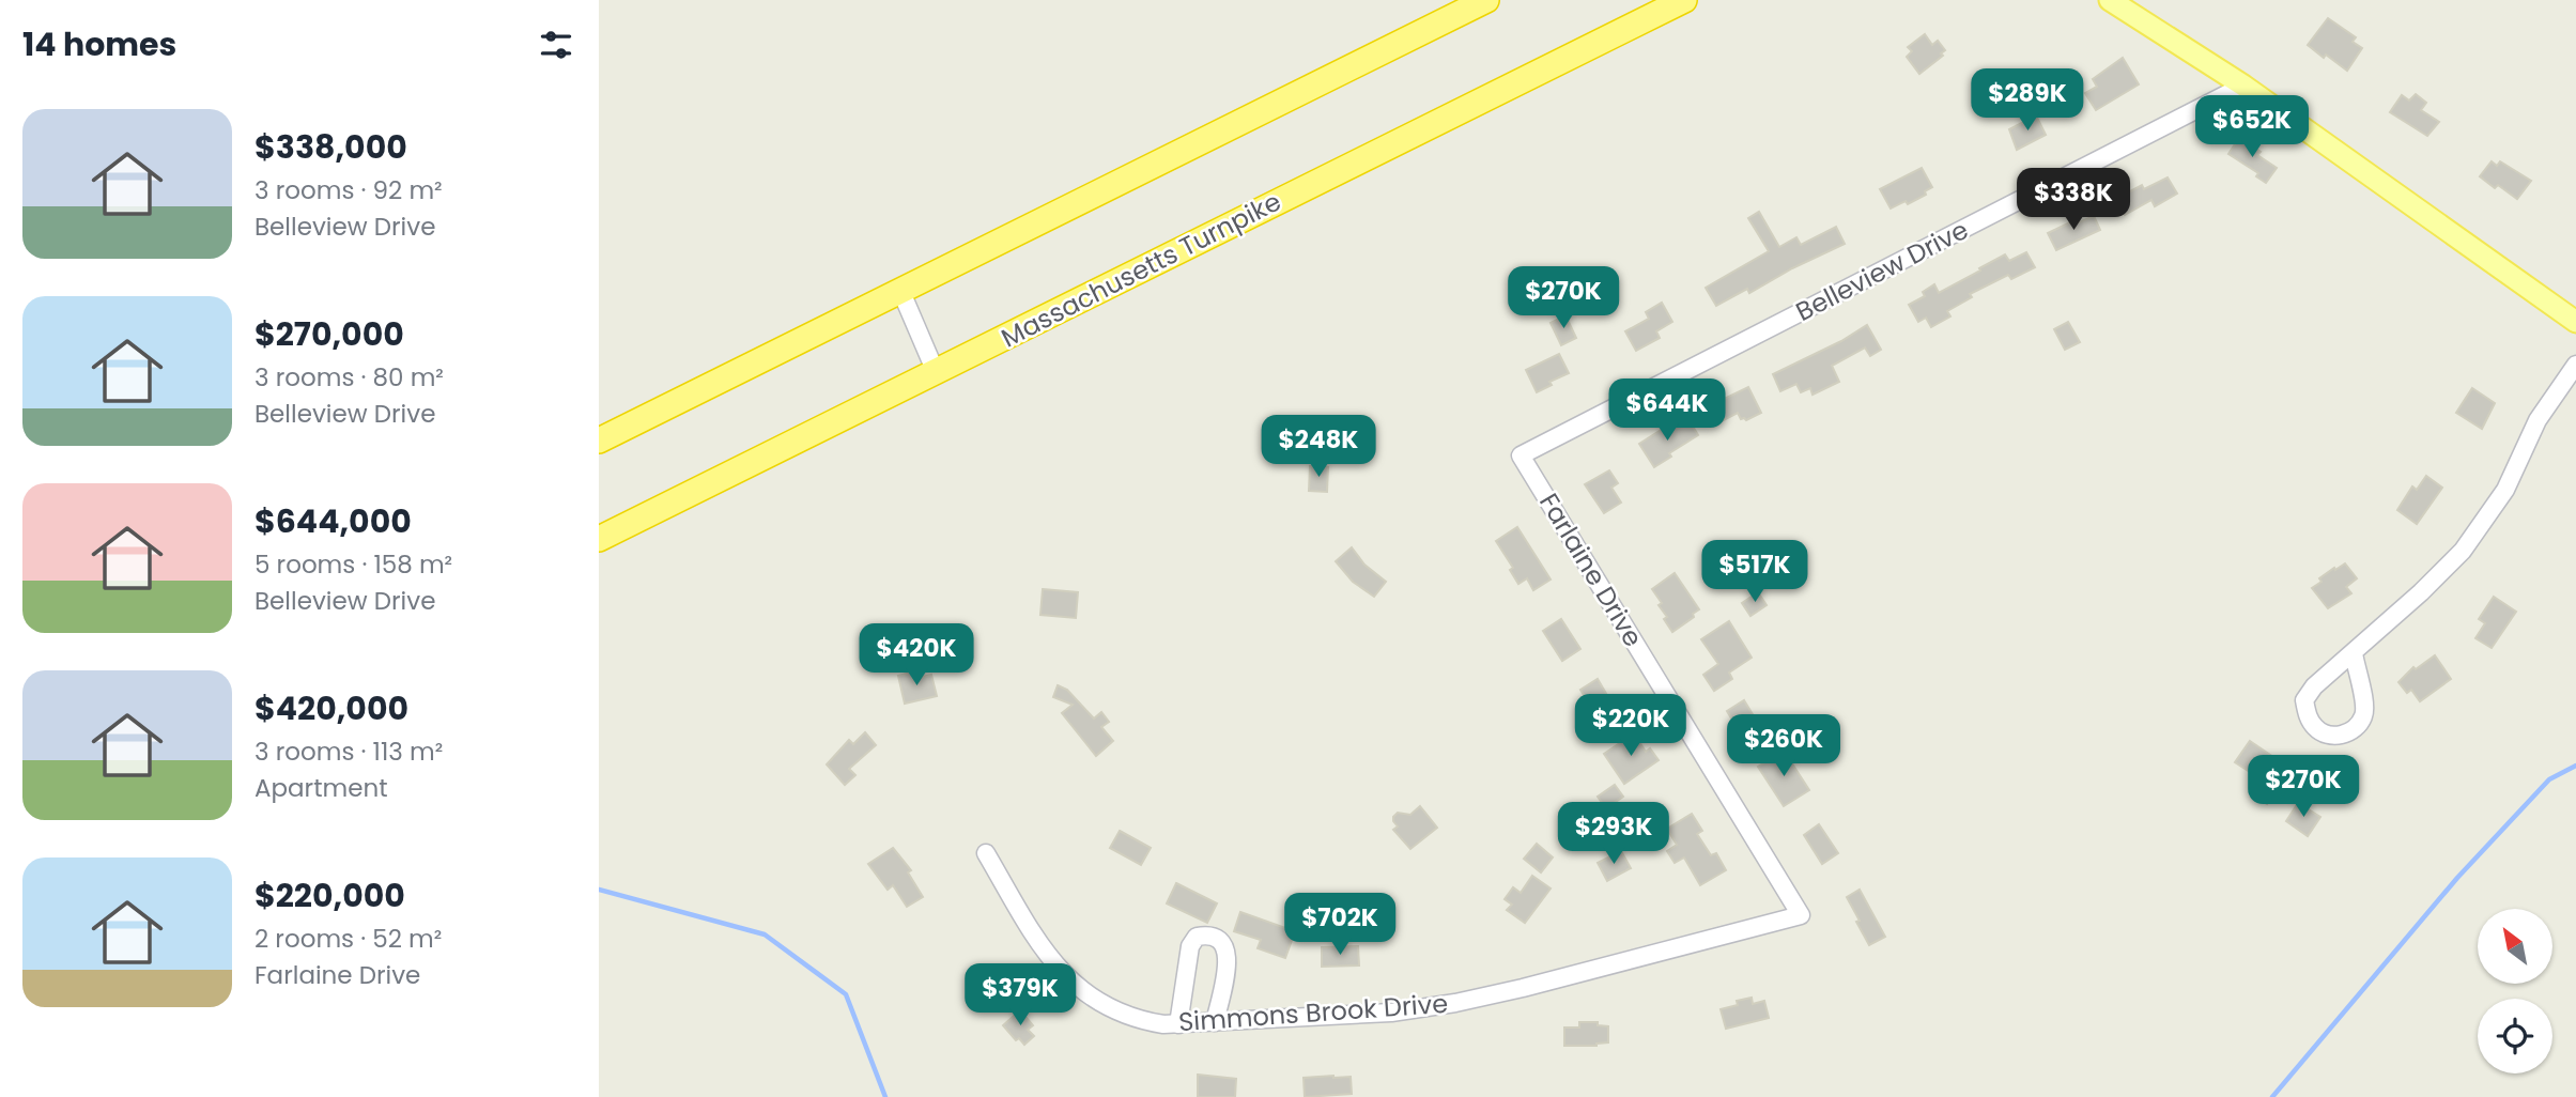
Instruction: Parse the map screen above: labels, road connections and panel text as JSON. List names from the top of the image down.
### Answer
{
  "streets": {
    "highway": ["Massachusetts Turnpike"],
    "street": ["Belleview Drive", "Farlaine Drive", "Simmons Brook Drive"]
  },
  "crossings": [
    ["Belleview Drive", "Farlaine Drive"],
    ["Farlaine Drive", "Simmons Brook Drive"]
  ],
  "north": "top left",
  "page": {
    "heading": "14 homes",
    "price": [
      "$289K",
      "$652K",
      "$338K",
      "$270K",
      "$644K",
      "$248K",
      "$517K",
      "$420K",
      "$220K",
      "$260K",
      "$270K",
      "$293K",
      "$702K",
      "$379K"
    ],
    "list": [
      {
        "name": "$338,000",
        "note": "3 rooms · 92 m² · Belleview Drive"
      },
      {
        "name": "$270,000",
        "note": "3 rooms · 80 m² · Belleview Drive"
      },
      {
        "name": "$644,000",
        "note": "5 rooms · 158 m² · Belleview Drive"
      },
      {
        "name": "$420,000",
        "note": "3 rooms · 113 m² · Apartment"
      },
      {
        "name": "$220,000",
        "note": "2 rooms · 52 m² · Farlaine Drive"
      }
    ]
  }
}
